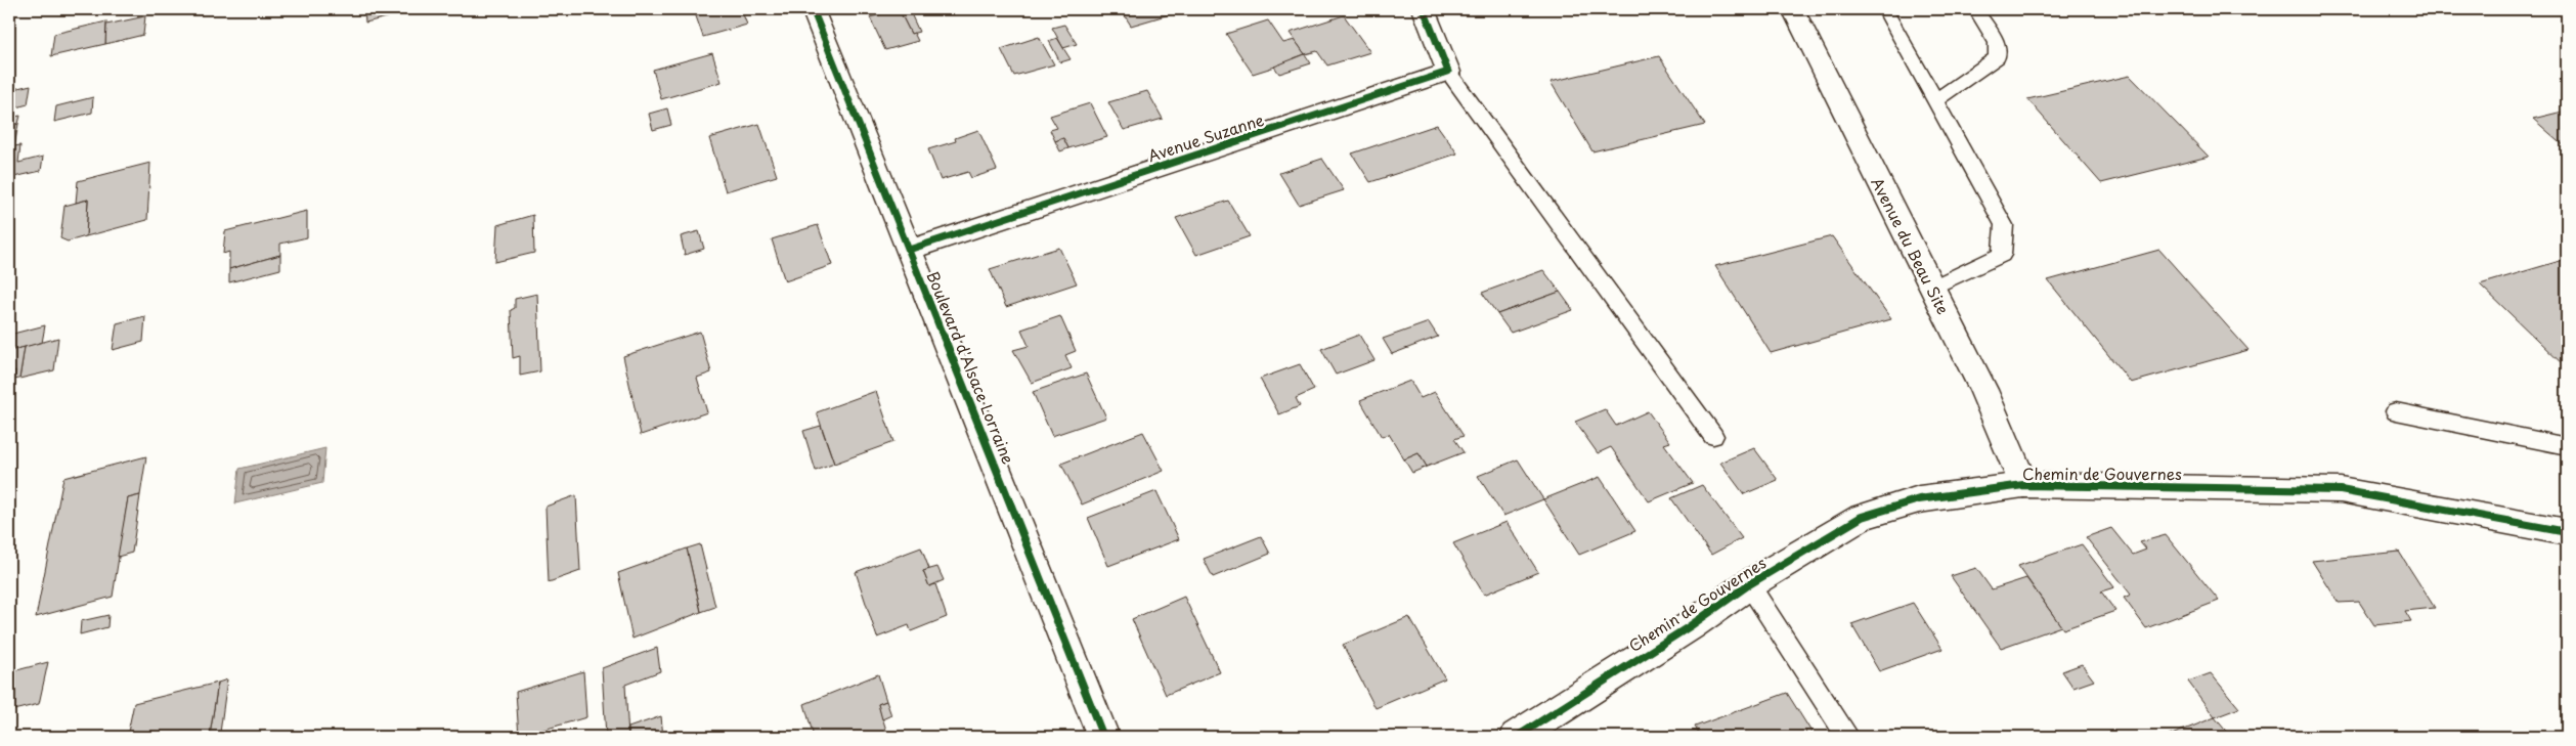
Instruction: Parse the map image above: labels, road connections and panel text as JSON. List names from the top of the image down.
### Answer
{
  "streets": {
    "street": [
      "Avenue Suzanne",
      "Avenue du Beau Site",
      "Boulevard d'Alsace Lorraine",
      "Chemin de Gouvernes"
    ]
  },
  "crossings": [
    ["Avenue Suzanne", "Boulevard d'Alsace Lorraine"],
    ["Avenue du Beau Site", "Chemin de Gouvernes"]
  ]
}
